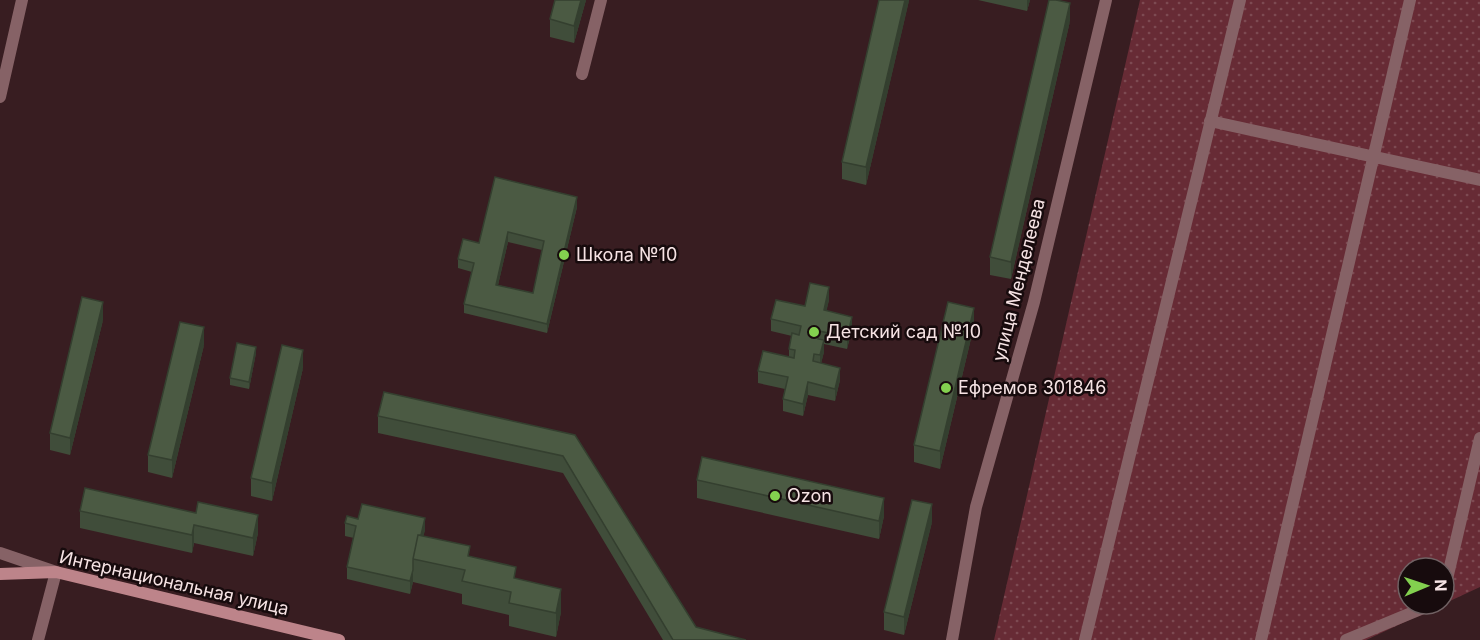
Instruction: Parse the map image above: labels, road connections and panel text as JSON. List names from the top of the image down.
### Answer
{
  "streets": {
    "street": ["улица Менделеева", "Интернациональная улица"]
  },
  "places": [
    "Школа №10",
    "Детский сад №10",
    "Ефремов 301846",
    "Ozon"
  ],
  "north": "right"
}
